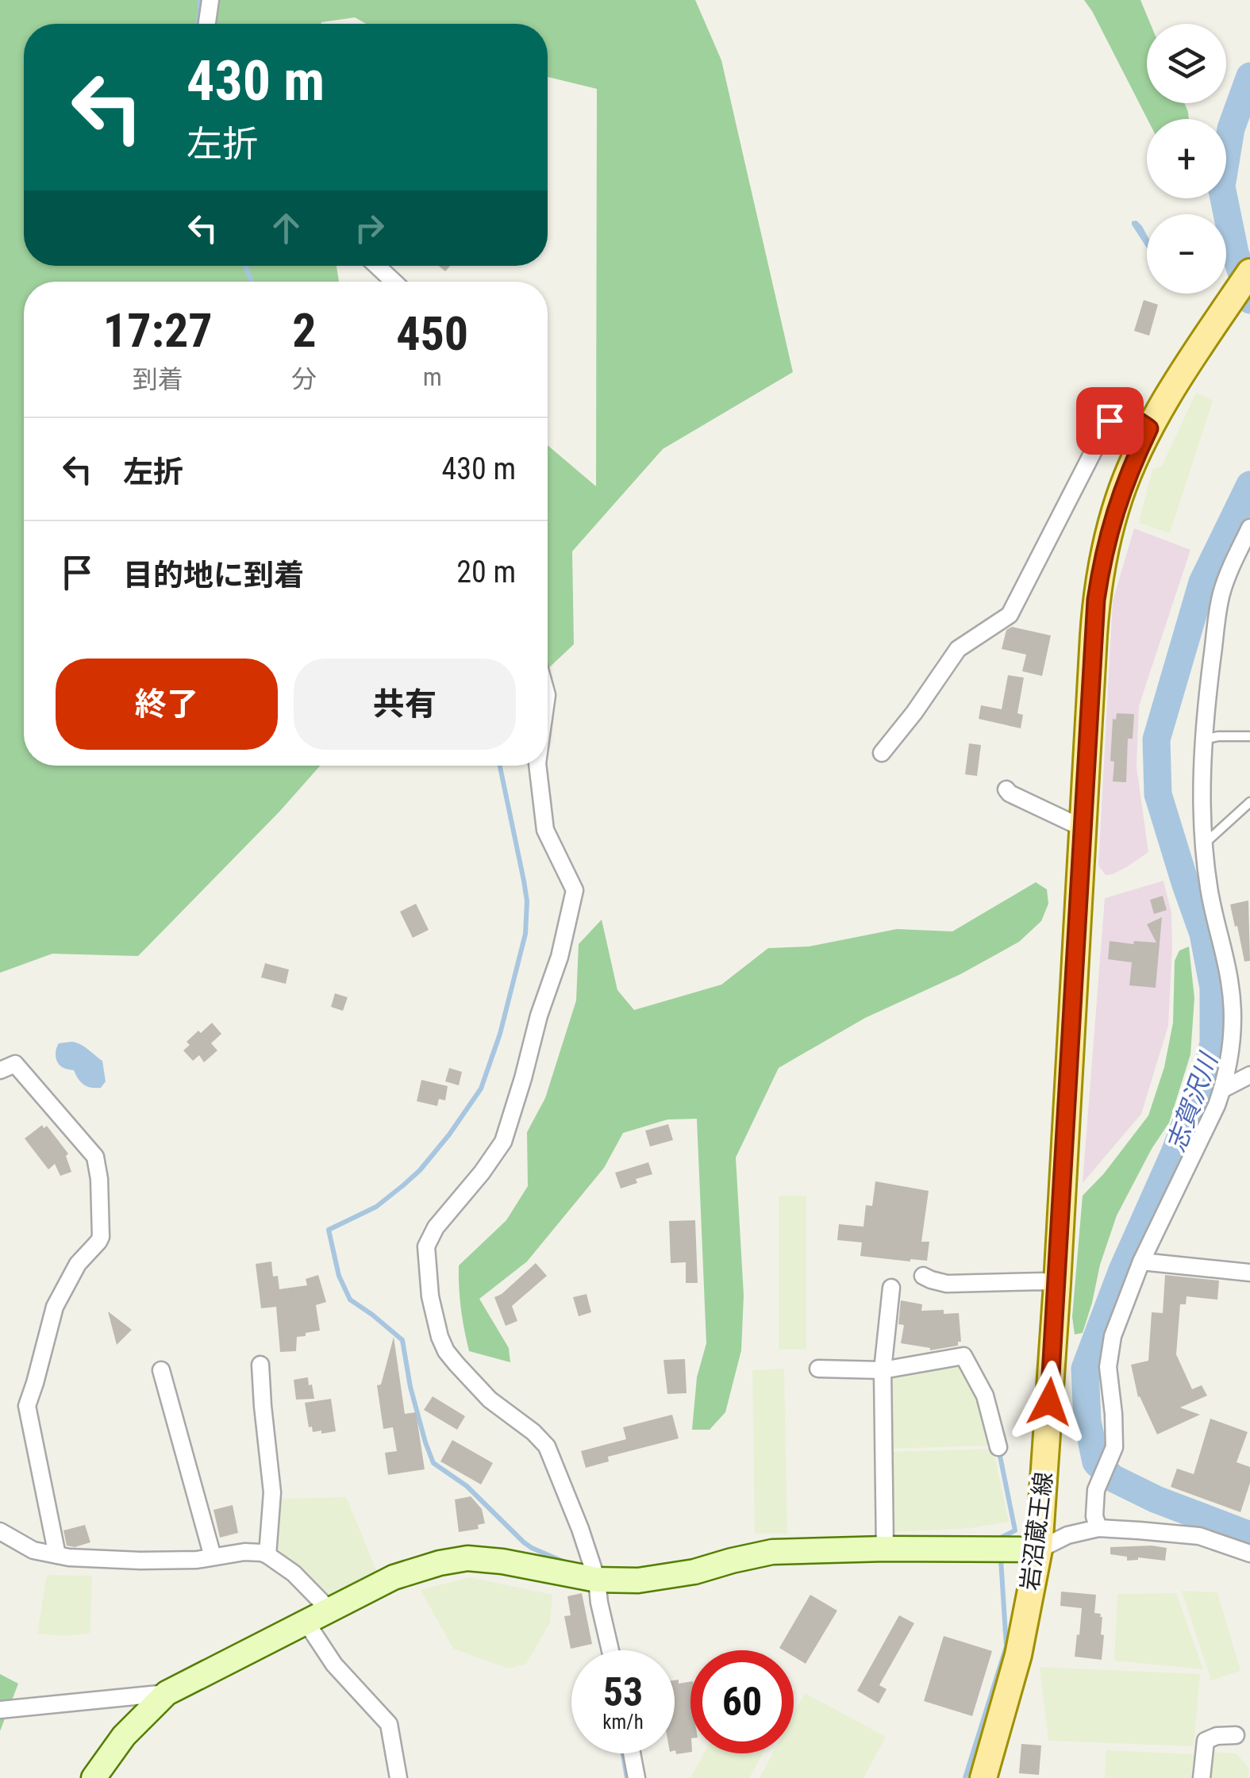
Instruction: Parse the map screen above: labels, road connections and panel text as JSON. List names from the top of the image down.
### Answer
{
  "streets": {
    "main road": ["岩沼蔵王線"]
  },
  "water": ["志賀沢川"],
  "page": {
    "map_buttons": ["+", "−"],
    "turn": ["430 m", "左折"],
    "eta": [
      "17:27",
      "到着",
      "2",
      "分",
      "450",
      "m"
    ],
    "list": [
      {
        "name": "左折",
        "value": "430 m"
      },
      {
        "name": "目的地に到着",
        "value": "20 m"
      }
    ],
    "buttons": ["終了", "共有"],
    "speed": "53 km/h",
    "limit": "60"
  }
}
